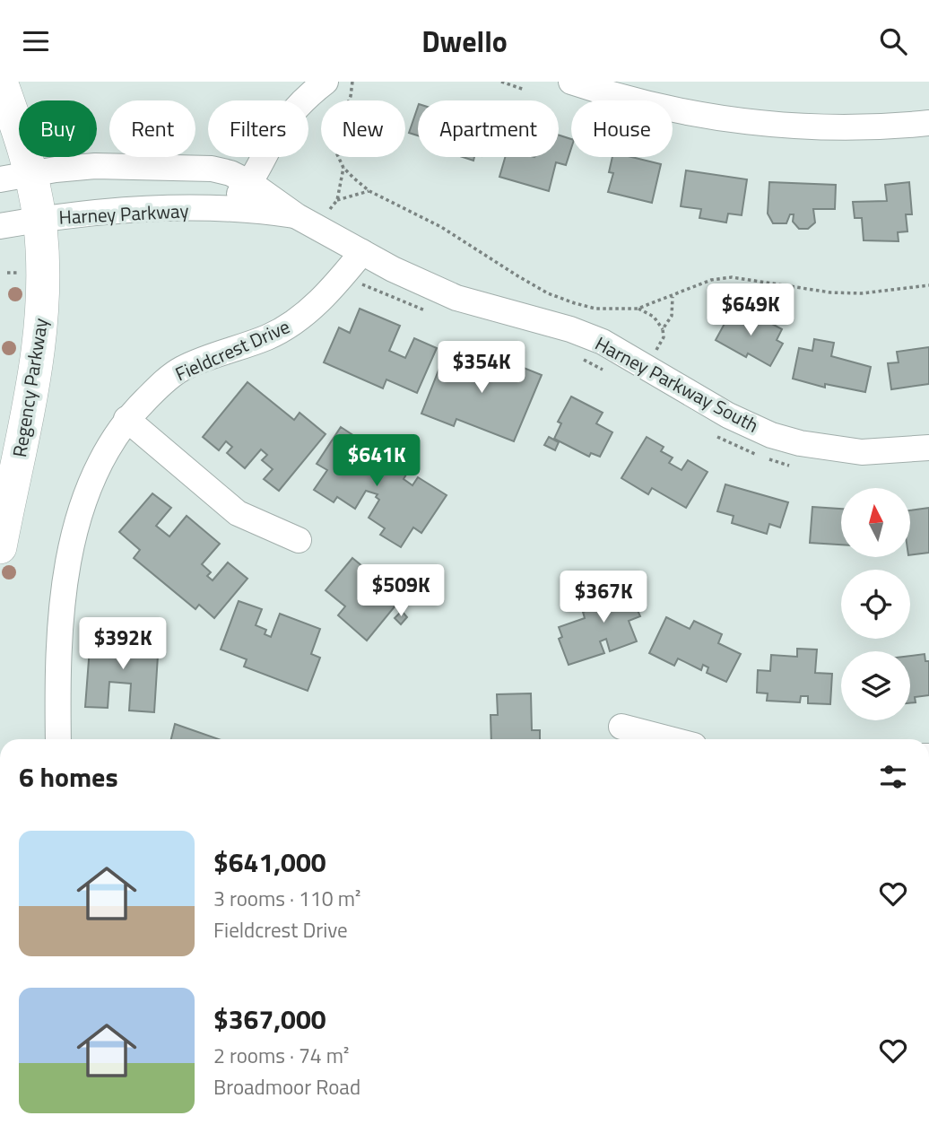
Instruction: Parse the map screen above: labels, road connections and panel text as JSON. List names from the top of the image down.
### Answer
{
  "streets": {
    "main road": ["Regency Parkway"],
    "street": ["Harney Parkway", "Fieldcrest Drive", "Harney Parkway South"]
  },
  "crossings": [
    ["Harney Parkway", "Harney Parkway South"],
    ["Harney Parkway", "Regency Parkway"],
    ["Fieldcrest Drive", "Harney Parkway South"]
  ],
  "north": "top",
  "page": {
    "header": "Dwello",
    "chip": [
      "Buy",
      "Rent",
      "Filters",
      "New",
      "Apartment",
      "House"
    ],
    "price": [
      "$649K",
      "$354K",
      "$641K",
      "$509K",
      "$367K",
      "$392K"
    ],
    "heading": "6 homes",
    "list": [
      {
        "name": "$641,000",
        "note": "3 rooms · 110 m² · Fieldcrest Drive"
      },
      {
        "name": "$367,000",
        "note": "2 rooms · 74 m² · Broadmoor Road"
      }
    ]
  }
}
